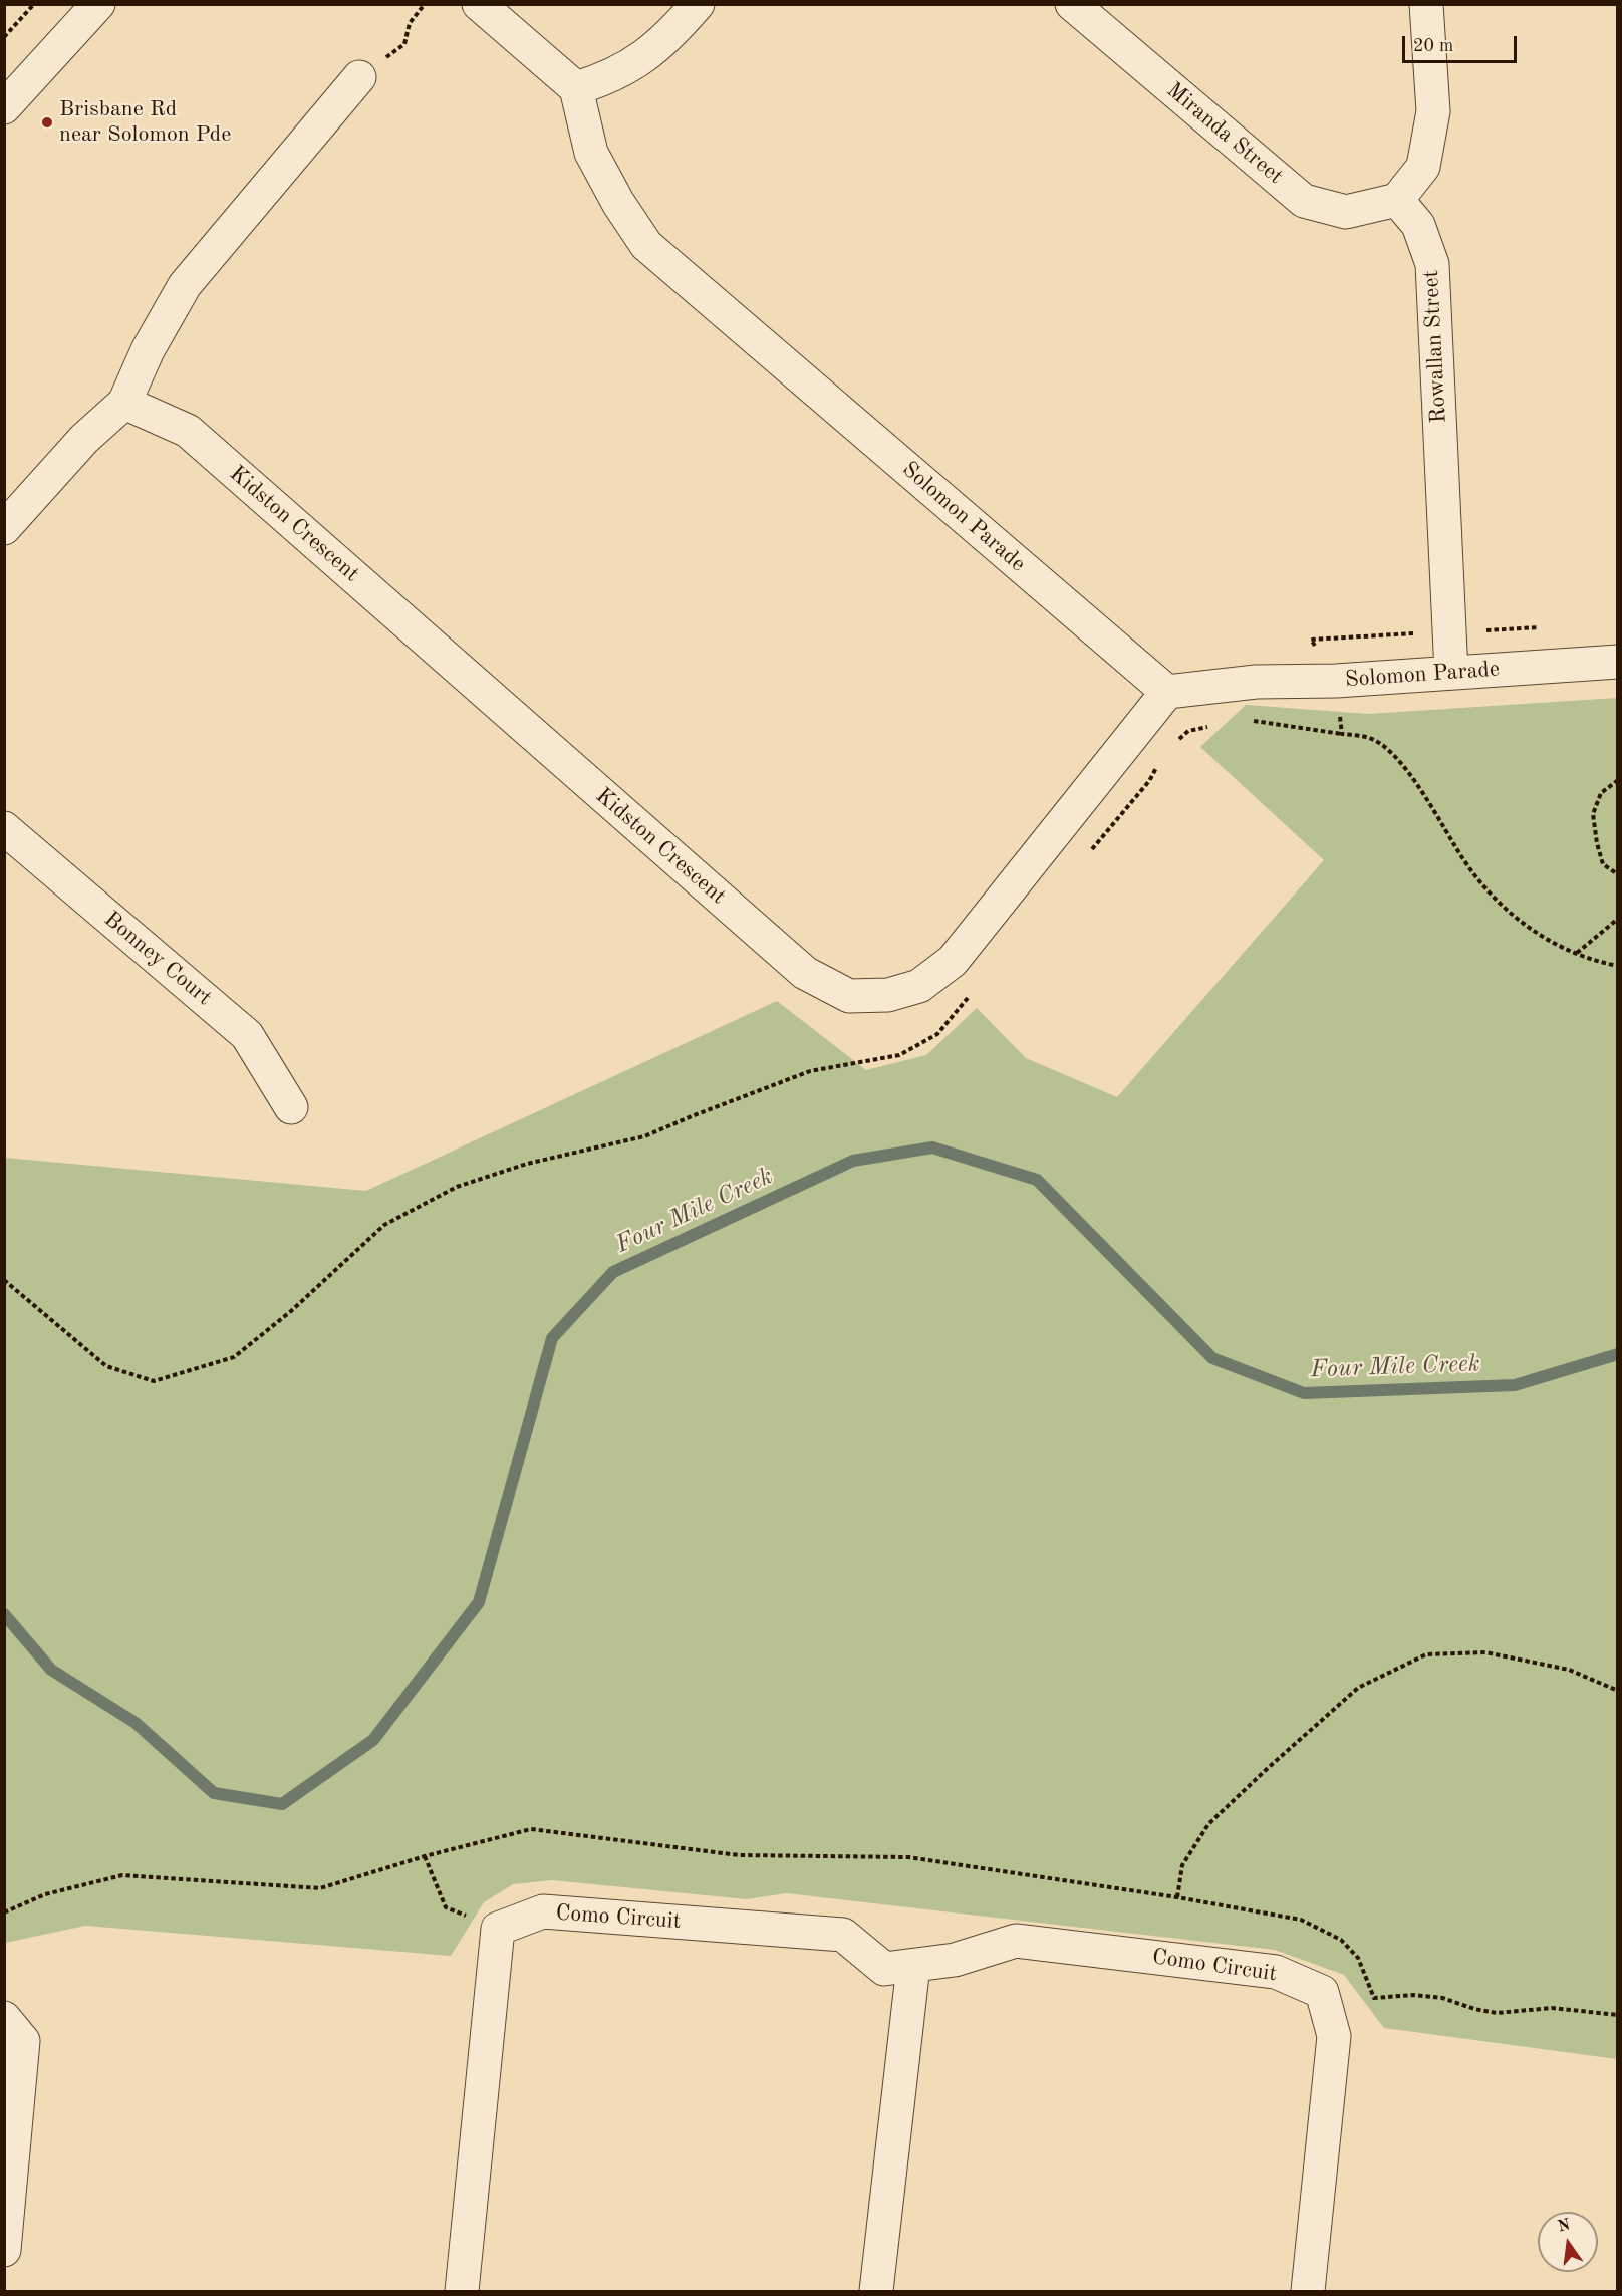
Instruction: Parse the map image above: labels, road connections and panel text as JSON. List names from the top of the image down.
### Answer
{
  "streets": {
    "street": [
      "Miranda Street",
      "Rowallan Street",
      "Solomon Parade",
      "Kidston Crescent",
      "Bonney Court",
      "Como Circuit"
    ]
  },
  "crossings": [
    ["Miranda Street", "Rowallan Street"],
    ["Rowallan Street", "Solomon Parade"],
    ["Solomon Parade", "Kidston Crescent"]
  ],
  "water": ["Four Mile Creek"],
  "places": ["Brisbane Rd near Solomon Pde"],
  "scale_bar": "20 m",
  "north": "top"
}
